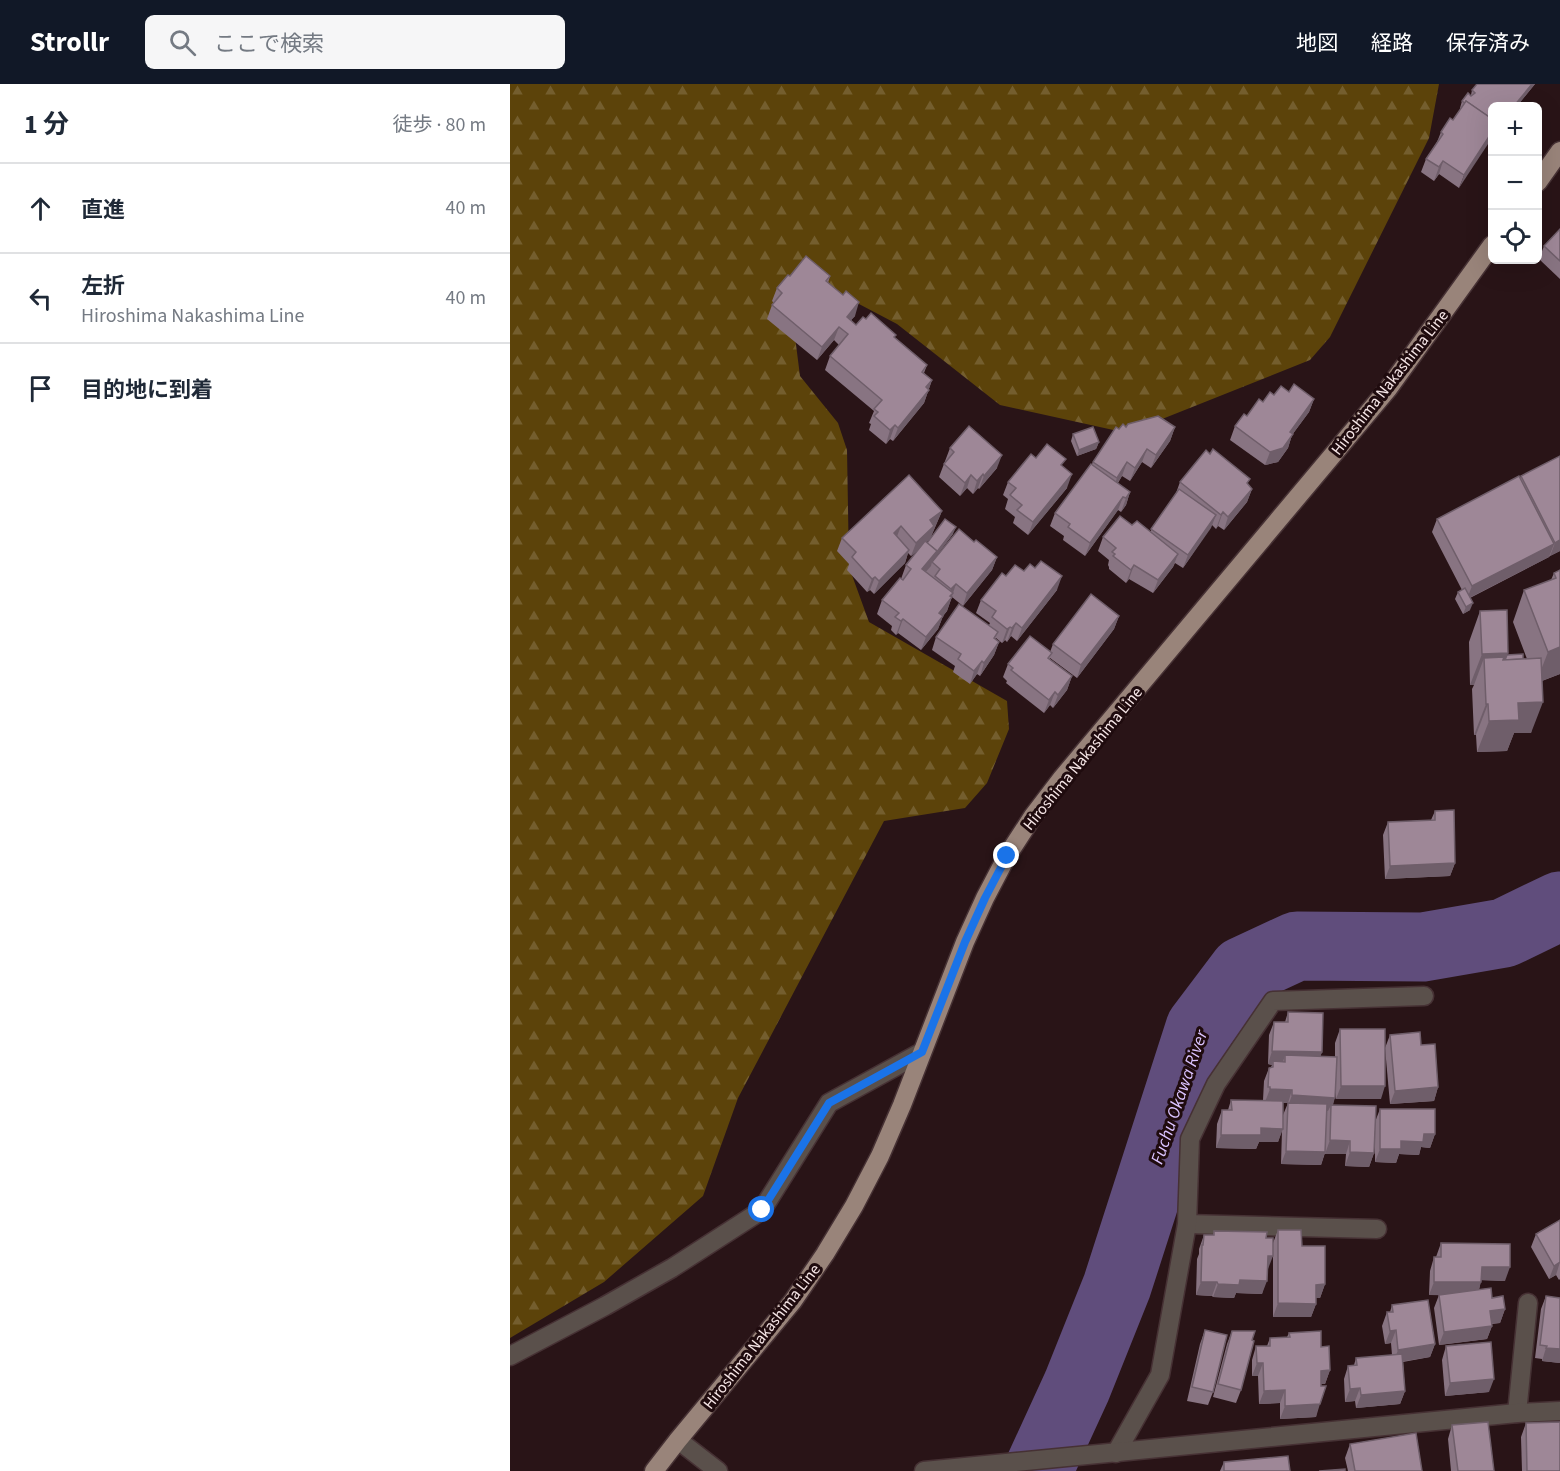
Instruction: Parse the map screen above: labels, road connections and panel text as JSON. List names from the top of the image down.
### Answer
{
  "streets": {
    "main road": ["Hiroshima Nakashima Line"]
  },
  "water": ["Fuchu Okawa River"],
  "page": {
    "header": "Strollr",
    "search": "ここで検索",
    "nav": ["地図", "経路", "保存済み"],
    "heading": ["1 分", "徒歩 · 80 m"],
    "map_buttons": ["+", "−"],
    "list": [
      ["直進", "40 m"],
      ["左折", "Hiroshima Nakashima Line", "40 m"],
      "目的地に到着"
    ]
  }
}
